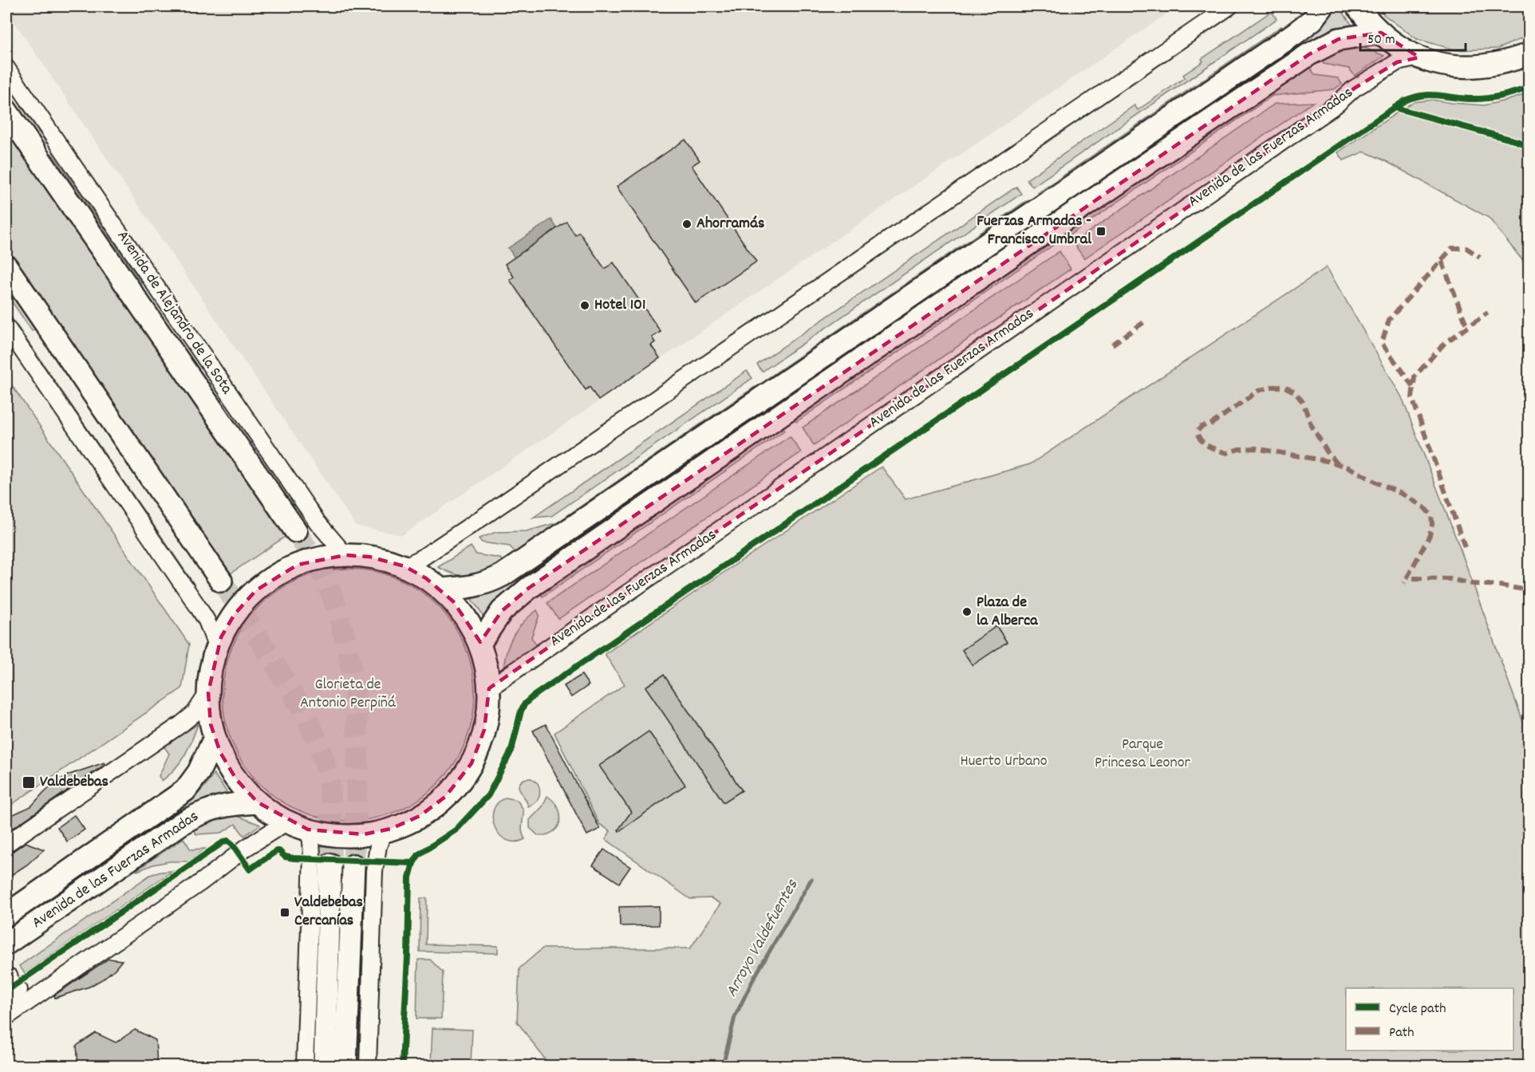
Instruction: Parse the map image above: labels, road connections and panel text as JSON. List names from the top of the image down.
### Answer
{
  "streets": {
    "street": ["Avenida de las Fuerzas Armadas", "Avenida de Alejandro de la Sota"]
  },
  "water": ["Arroyo Valdefuentes"],
  "parks": ["Glorieta de Antonio Perpiñá", "Parque Princesa Leonor", "Huerto Urbano"],
  "places": {
    "other": ["Ahorramás", "Hotel 101", "Plaza de la Alberca"],
    "transit": ["Fuerzas Armadas - Francisco Umbral", "Valdebebas", "Valdebebas Cercanías"]
  },
  "legend": ["Cycle path", "Path"],
  "scale_bar": "50 m"
}
